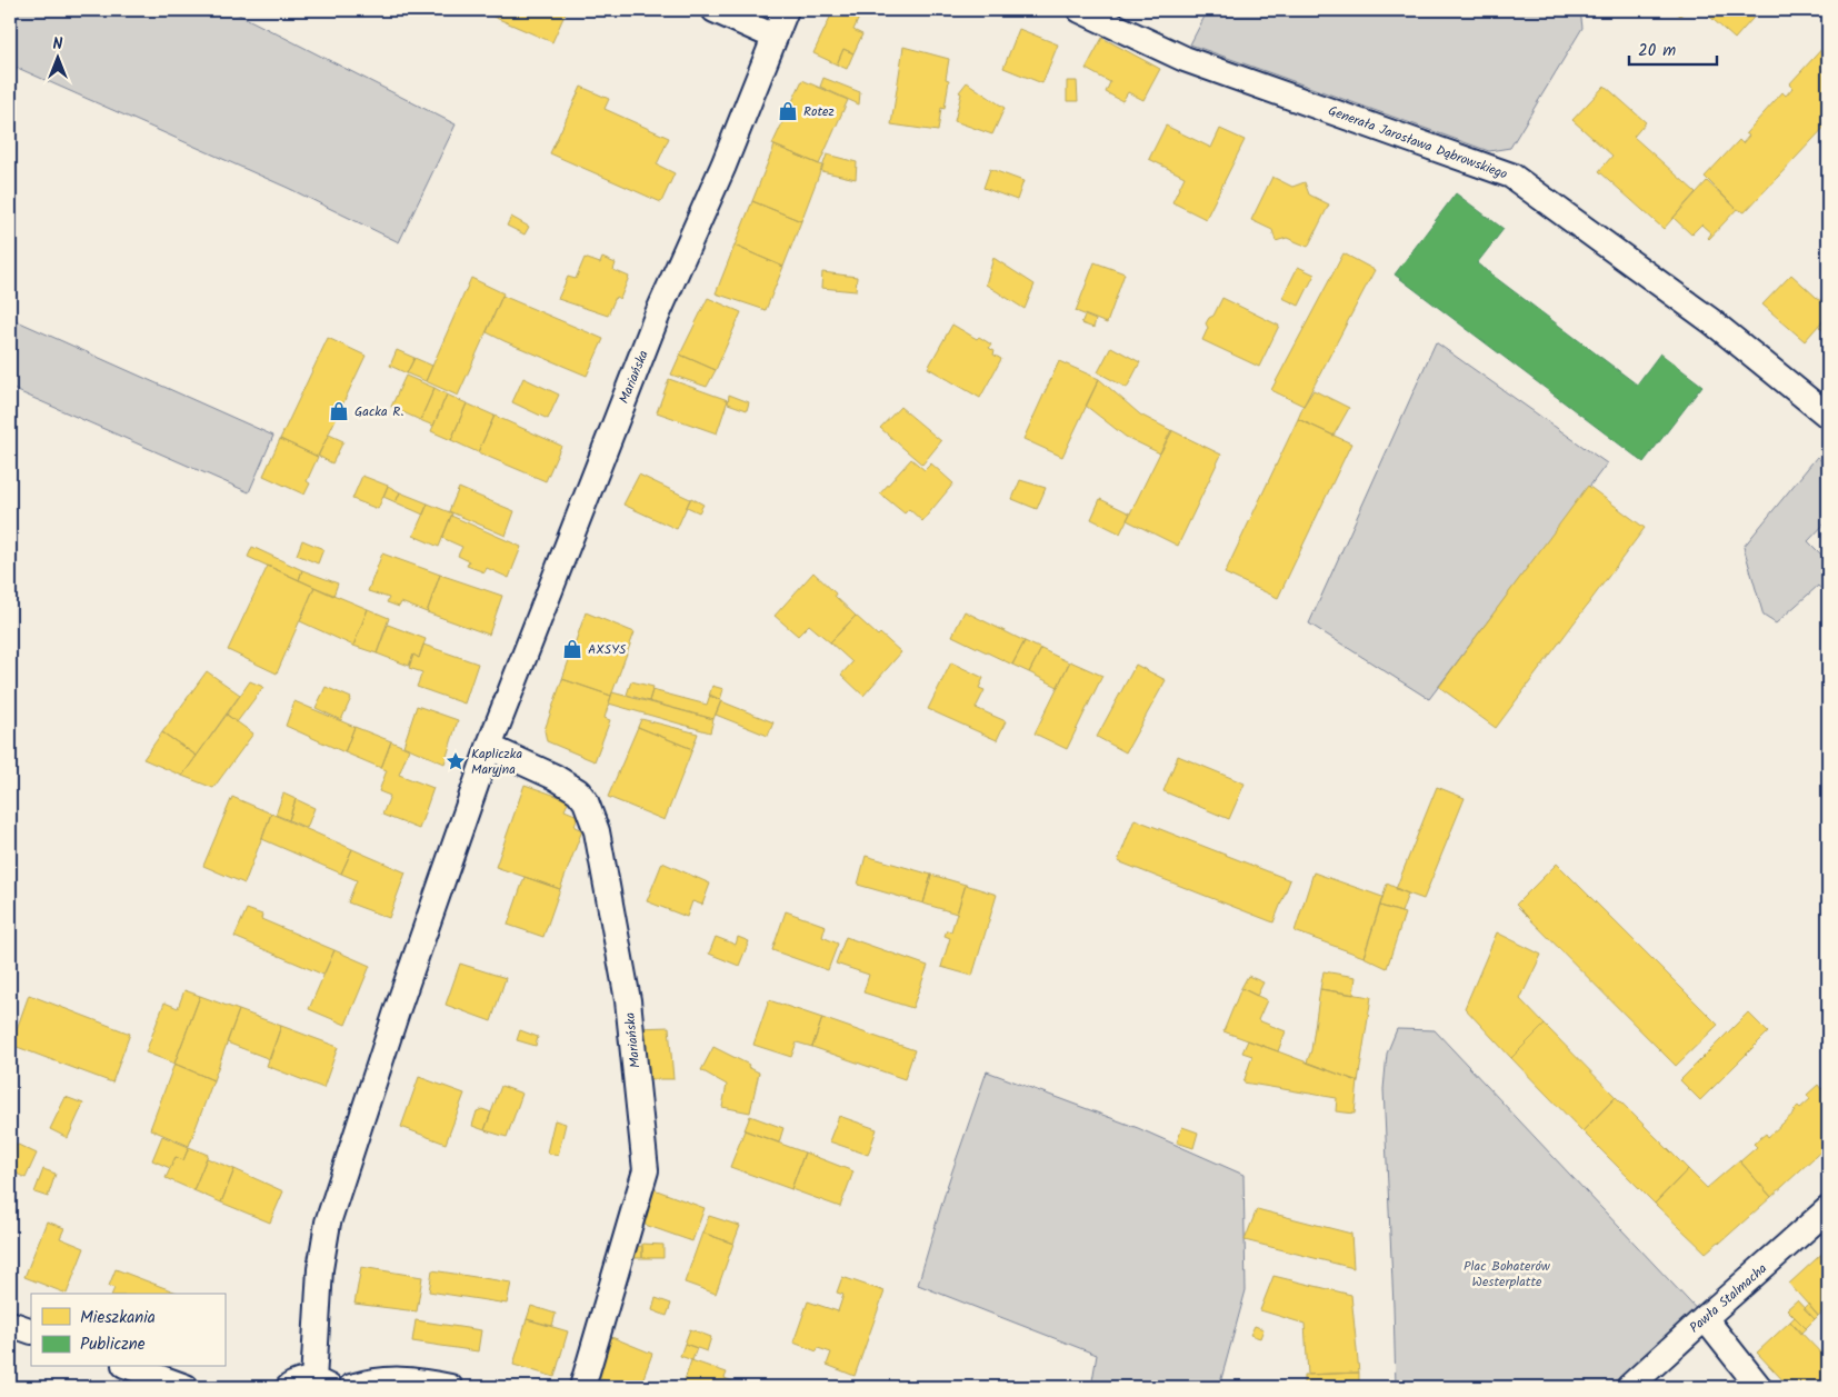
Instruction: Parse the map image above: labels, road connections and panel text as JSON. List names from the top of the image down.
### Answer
{
  "streets": {
    "street": ["Generała Jarosława Dąbrowskiego", "Mariańska", "Pawła Stalmacha"]
  },
  "parks": ["Plac Bohaterów Westerplatte"],
  "places": {
    "shop": ["Rotez", "Gacka R.", "AXSYS"],
    "place": ["Kapliczka Maryjna"]
  },
  "legend": ["Mieszkania", "Publiczne"],
  "scale_bar": "20 m",
  "north": "top"
}
